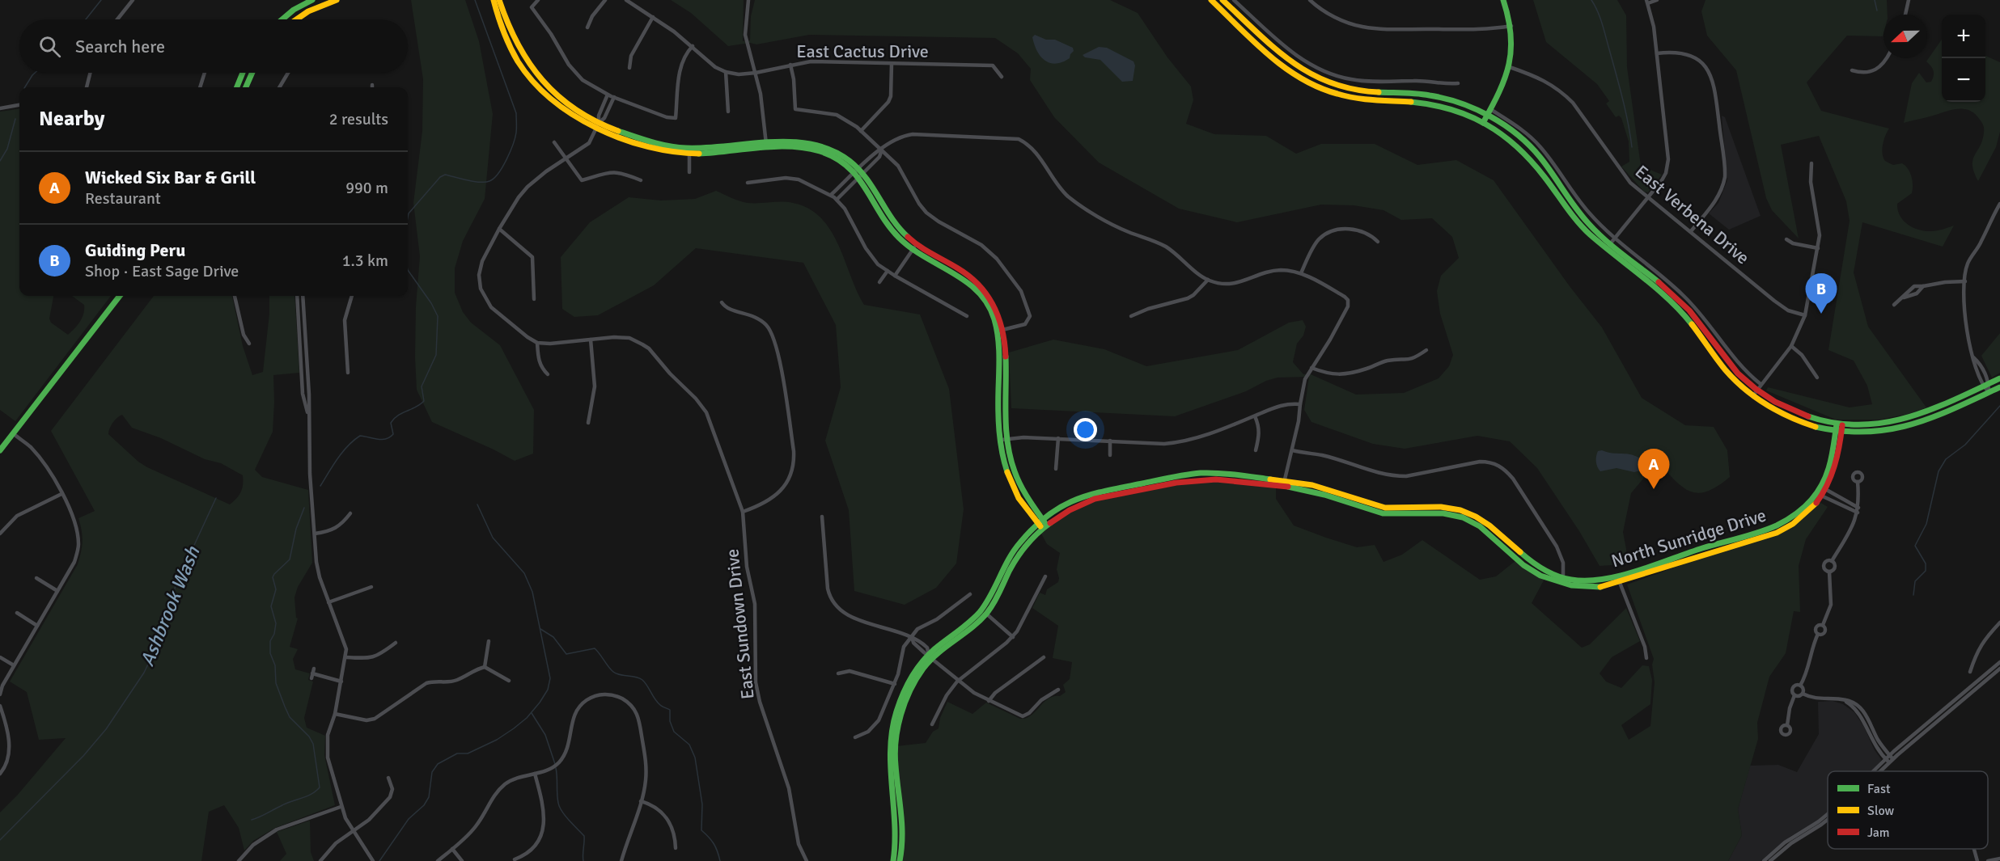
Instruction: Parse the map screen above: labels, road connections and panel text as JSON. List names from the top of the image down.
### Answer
{
  "streets": {
    "street": [
      "East Cactus Drive",
      "East Verbena Drive",
      "North Sunridge Drive",
      "East Sundown Drive"
    ]
  },
  "water": ["Ashbrook Wash"],
  "legend": ["Fast", "Slow", "Jam"],
  "north": "left",
  "page": {
    "map_buttons": ["+", "−"],
    "search": "Search here",
    "heading": ["Nearby", "2 results"],
    "list": [
      {
        "mark": "A",
        "name": "Wicked Six Bar & Grill",
        "note": "Restaurant",
        "value": "990 m"
      },
      {
        "mark": "B",
        "name": "Guiding Peru",
        "note": "Shop · East Sage Drive",
        "value": "1.3 km"
      }
    ],
    "pins": ["B", "A"]
  }
}
